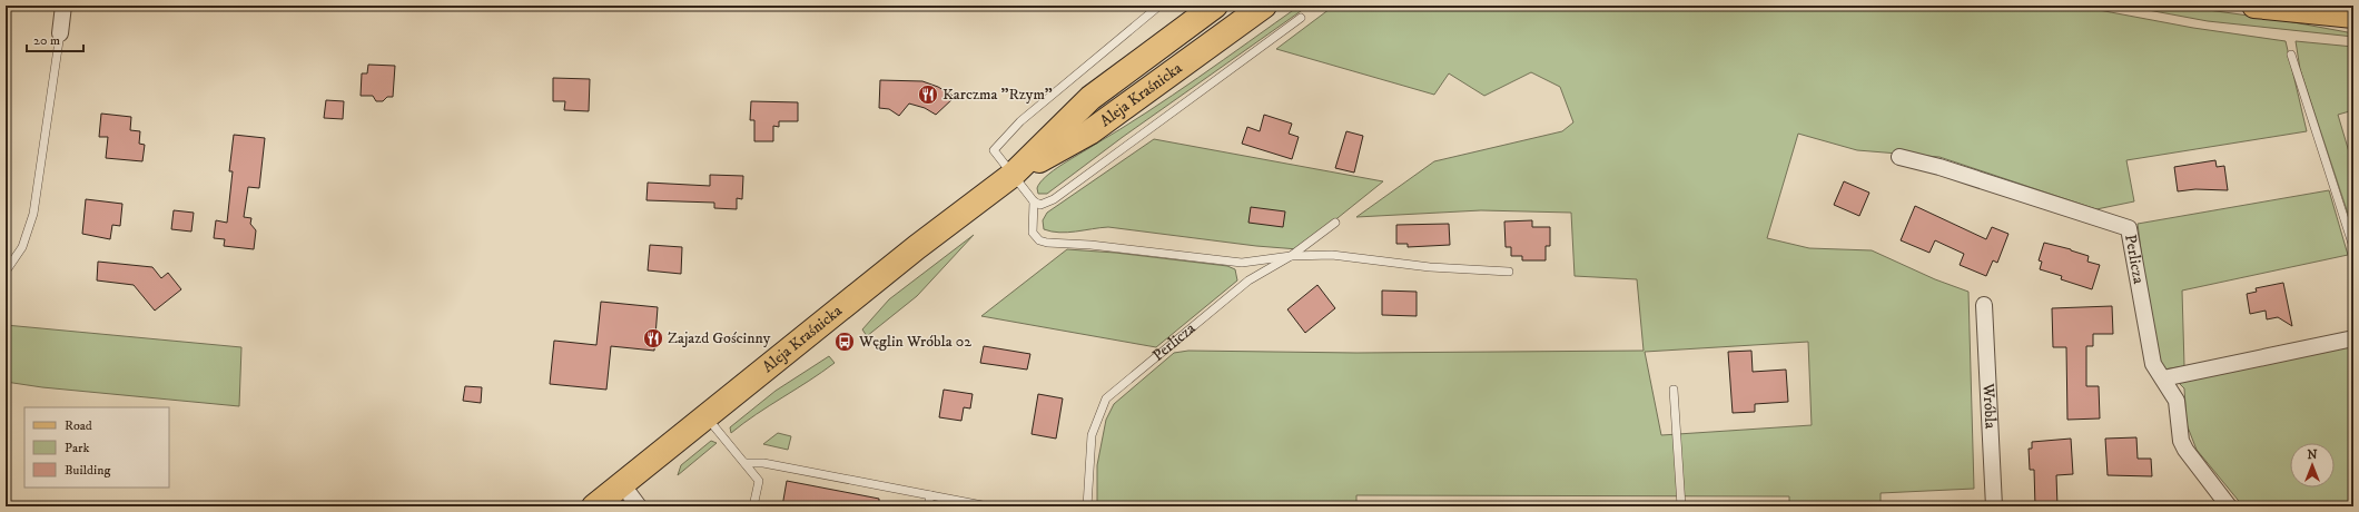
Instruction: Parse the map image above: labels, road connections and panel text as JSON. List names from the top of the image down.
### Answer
{
  "streets": {
    "main road": ["Aleja Kraśnicka"],
    "street": ["Perlicza", "Wróbla"]
  },
  "places": {
    "restaurant": ["Karczma \"Rzym\"", "Zajazd Gościnny"],
    "bus stop": ["Węglin Wróbla 02"]
  },
  "legend": ["Road", "Park", "Building"],
  "scale_bar": "20 m",
  "north": "top"
}
